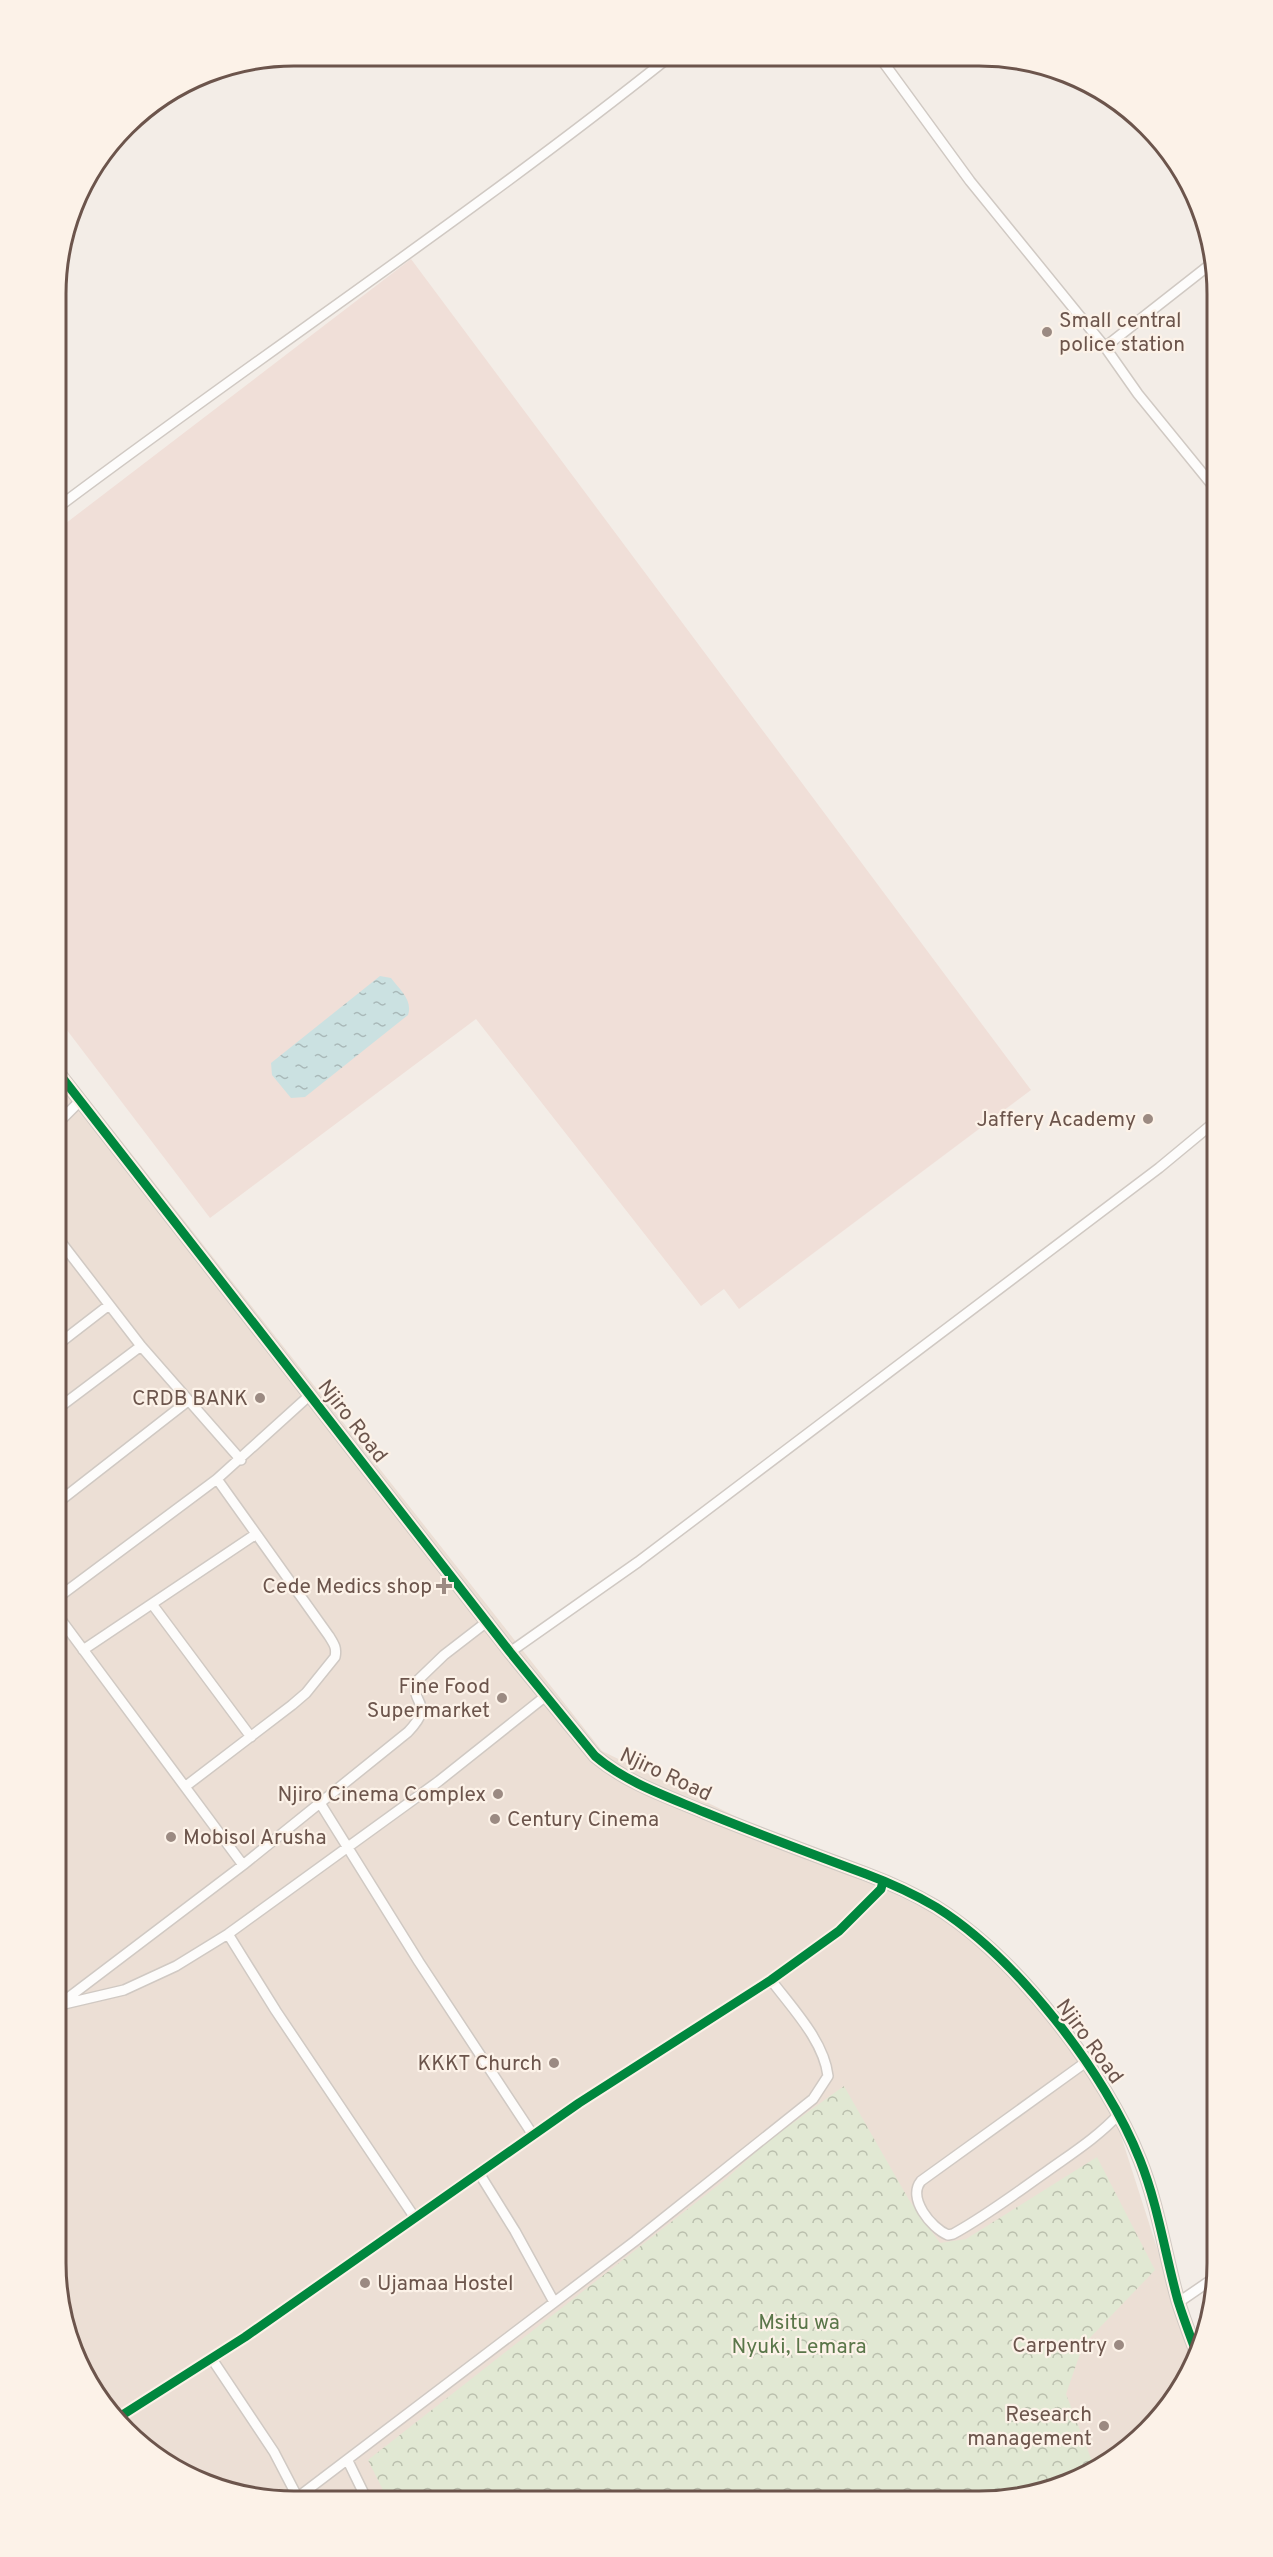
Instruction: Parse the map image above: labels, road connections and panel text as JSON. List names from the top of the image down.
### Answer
{
  "streets": {
    "street": ["Njiro Road"]
  },
  "parks": ["Msitu wa Nyuki, Lemara"],
  "places": {
    "other": [
      "Small central police station",
      "Jaffery Academy",
      "CRDB BANK",
      "Fine Food Supermarket",
      "Njiro Cinema Complex",
      "Century Cinema",
      "Mobisol Arusha",
      "KKKT Church",
      "Ujamaa Hostel",
      "Carpentry",
      "Research management"
    ],
    "health": ["Cede Medics shop"]
  }
}
